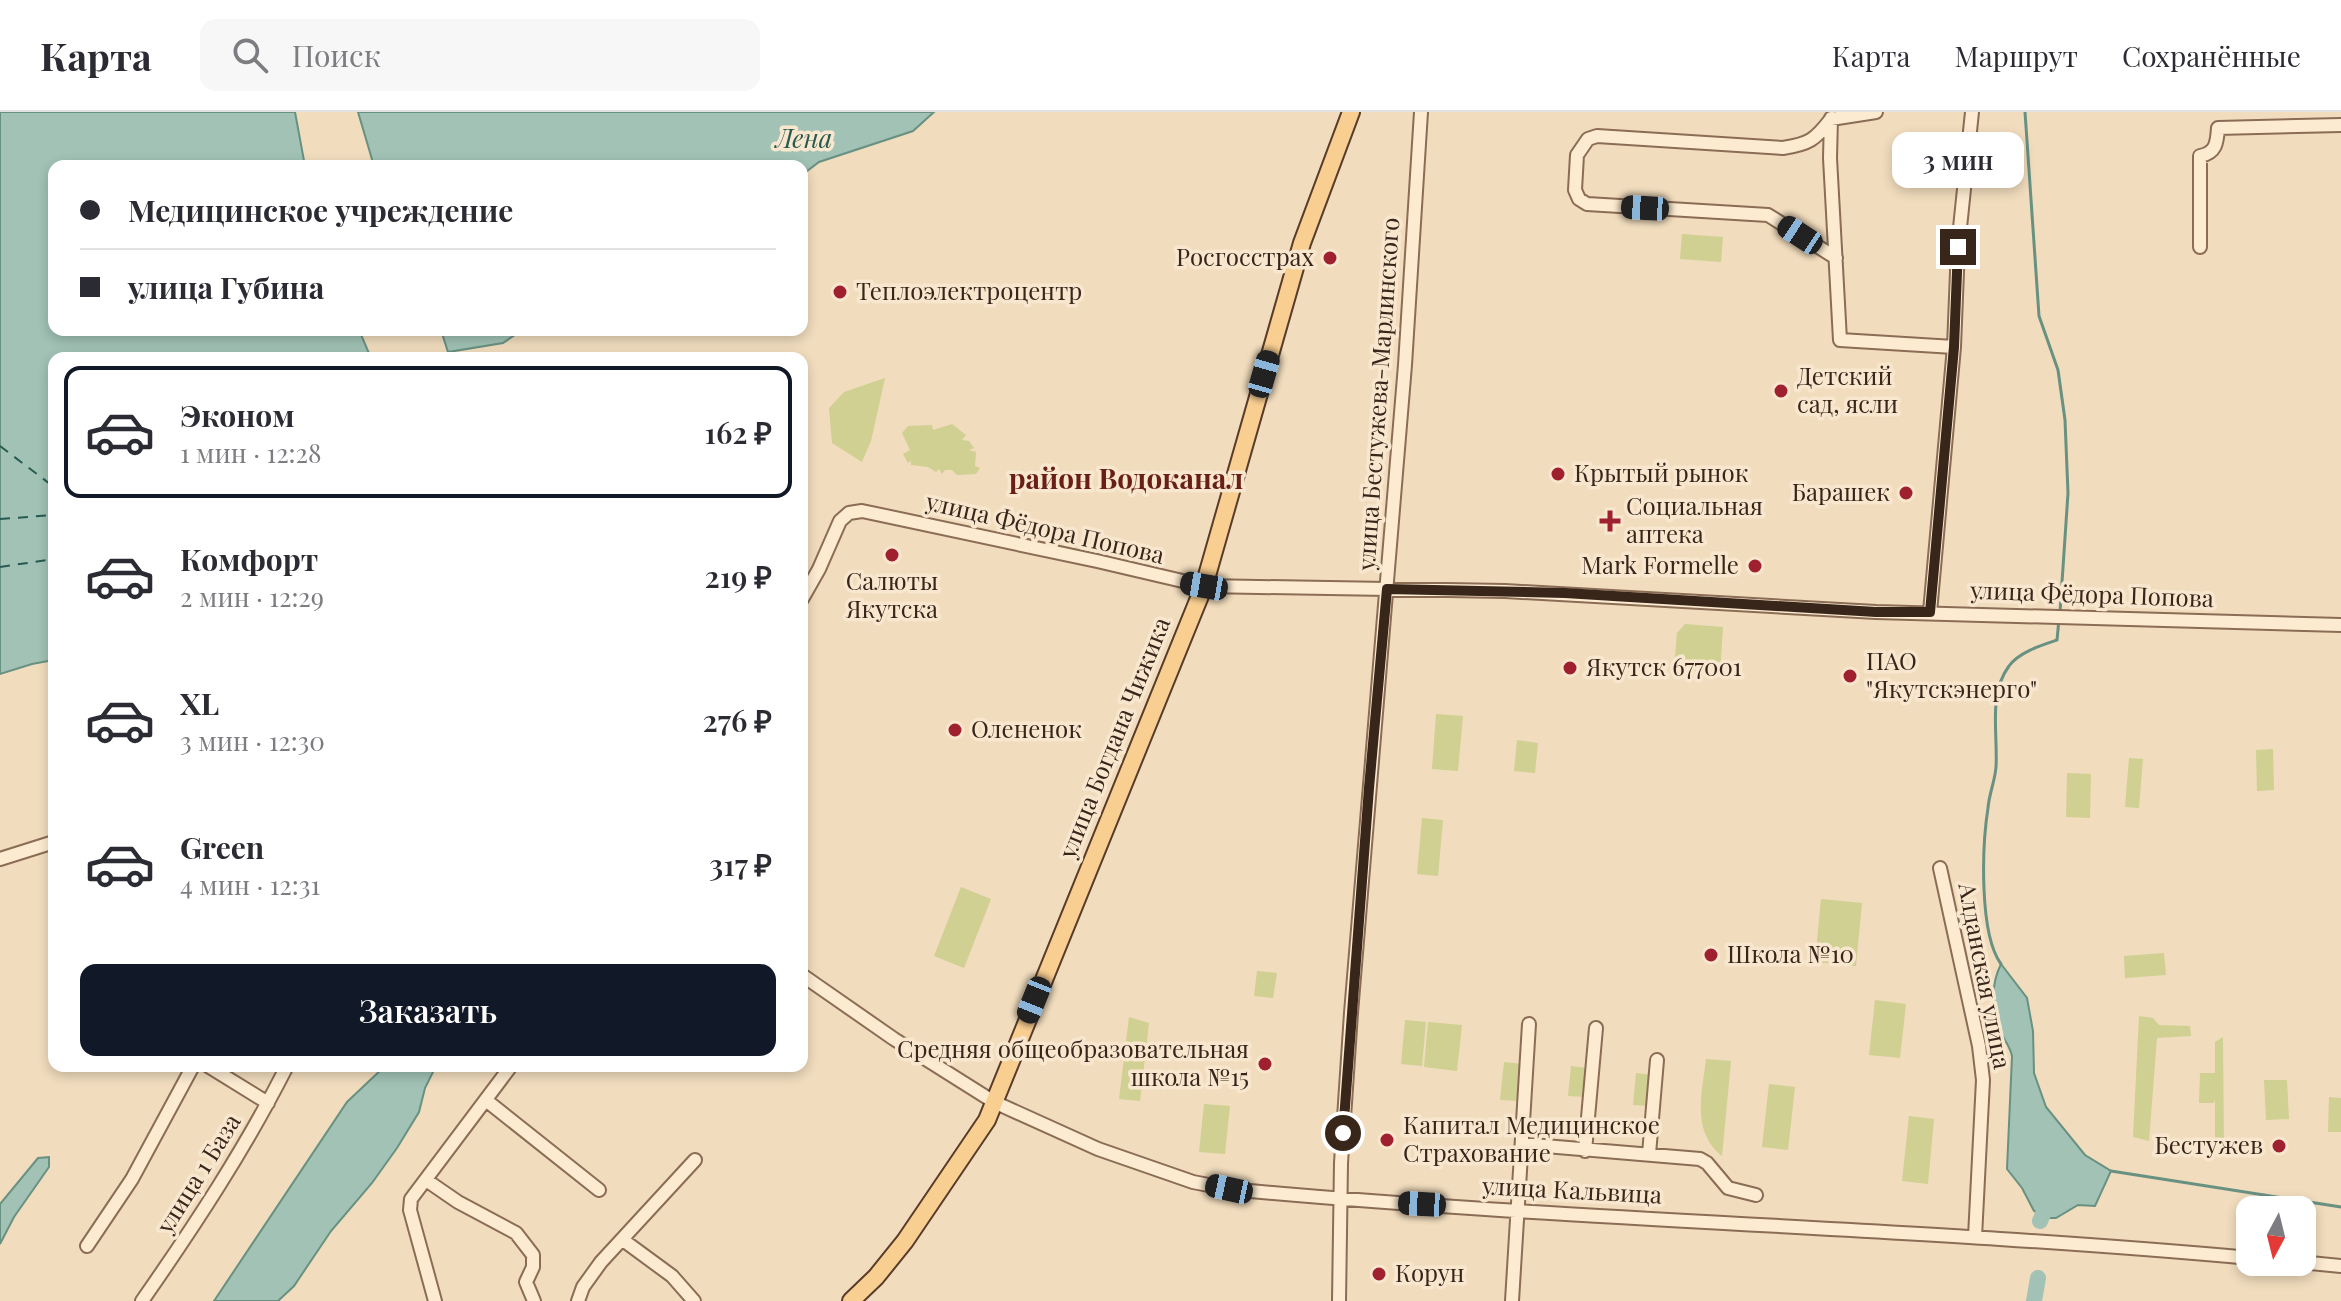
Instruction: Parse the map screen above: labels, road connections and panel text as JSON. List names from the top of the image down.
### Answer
{
  "streets": {
    "main road": ["улица Богдана Чижика"],
    "street": [
      "улица Бестужева-Марлинского",
      "улица Фёдора Попова",
      "Алданская улица",
      "улица 1 База",
      "улица Кальвица"
    ]
  },
  "crossings": [
    ["улица Бестужева-Марлинского", "улица Фёдора Попова"],
    ["улица Бестужева-Марлинского", "улица Кальвица"],
    ["улица Фёдора Попова", "улица Богдана Чижика"],
    ["улица Богдана Чижика", "улица Кальвица"],
    ["Алданская улица", "улица Кальвица"]
  ],
  "districts": ["район Водоканал"],
  "water": ["Лена"],
  "places": {
    "other": [
      "Росгосстрах",
      "Теплоэлектроцентр",
      "Детский сад, ясли",
      "Крытый рынок",
      "Барашек",
      "Салюты Якутска",
      "Mark Formelle",
      "Якутск 677001",
      "ПАО \"Якутскэнерго\"",
      "Олененок",
      "Школа №10",
      "Средняя общеобразовательная школа №15",
      "Капитал Медицинское Страхование",
      "Бестужев",
      "Корун"
    ],
    "health": ["Социальная аптека"]
  },
  "north": "bottom",
  "page": {
    "header": "Карта",
    "search": "Поиск",
    "nav": ["Карта", "Маршрут", "Сохранённые"],
    "bubble": "3 мин",
    "banner": ["Медицинское учреждение", "улица Губина"],
    "list": [
      {
        "name": "Эконом",
        "note": "1 мин · 12:28",
        "value": "162 ₽"
      },
      {
        "name": "Комфорт",
        "note": "2 мин · 12:29",
        "value": "219 ₽"
      },
      {
        "name": "XL",
        "note": "3 мин · 12:30",
        "value": "276 ₽"
      },
      {
        "name": "Green",
        "note": "4 мин · 12:31",
        "value": "317 ₽"
      }
    ],
    "buttons": "Заказать"
  }
}
